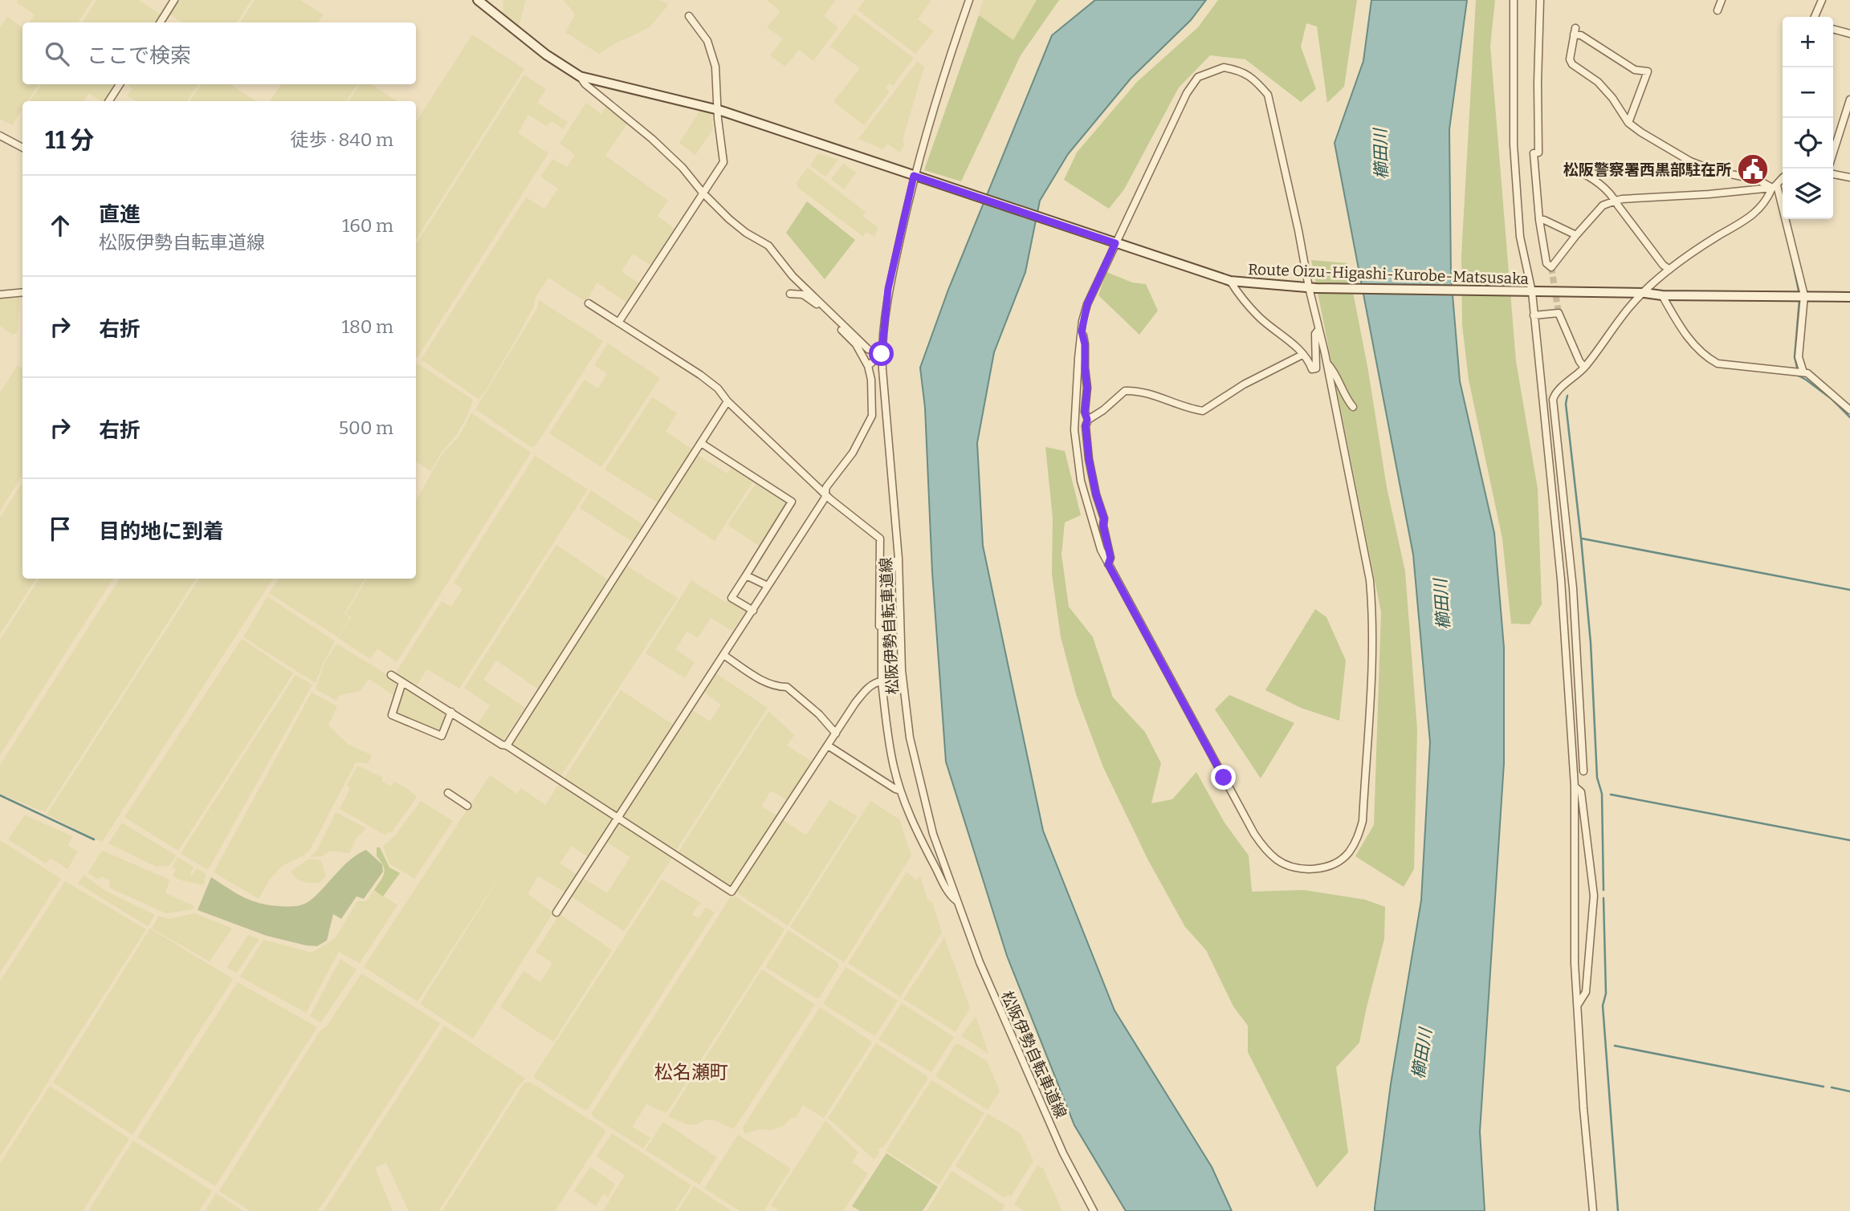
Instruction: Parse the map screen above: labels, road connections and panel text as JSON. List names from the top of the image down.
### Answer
{
  "streets": {
    "main road": ["Route Oizu-Higashi-Kurobe-Matsusaka"],
    "street": ["松阪伊勢自転車道線"]
  },
  "crossings": [
    ["Route Oizu-Higashi-Kurobe-Matsusaka", "松阪伊勢自転車道線"]
  ],
  "districts": ["松名瀬町"],
  "water": ["櫛田川"],
  "places": {
    "public building": ["松阪警察署西黒部駐在所"]
  },
  "page": {
    "map_buttons": ["+", "−"],
    "search": "ここで検索",
    "heading": ["11 分", "徒歩 · 840 m"],
    "list": [
      ["直進", "松阪伊勢自転車道線", "160 m"],
      ["右折", "180 m"],
      ["右折", "500 m"],
      "目的地に到着"
    ]
  }
}
